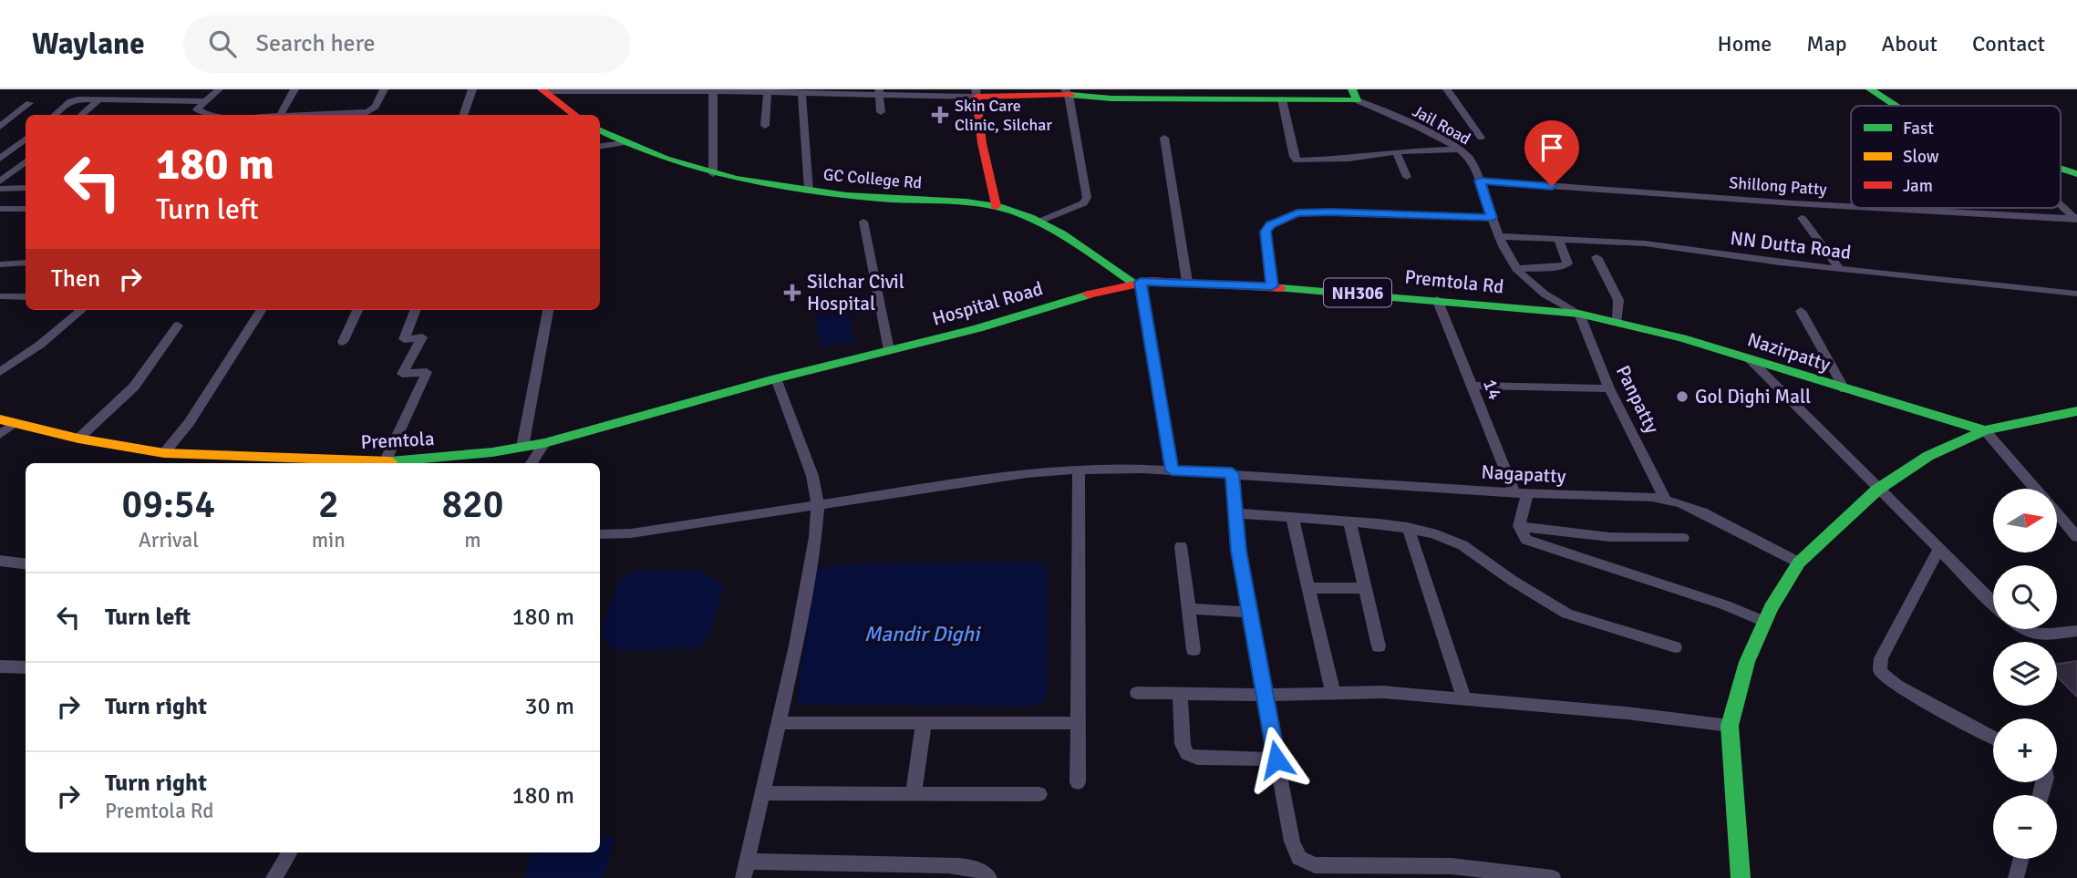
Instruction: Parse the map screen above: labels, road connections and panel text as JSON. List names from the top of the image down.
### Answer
{
  "streets": {
    "main road": [
      "GC College Rd",
      "Premtola Rd",
      "NH306",
      "Hospital Road",
      "Nazirpatty",
      "Premtola"
    ],
    "street": [
      "Jail Road",
      "Shillong Patty",
      "NN Dutta Road",
      "14",
      "Panpatty",
      "Nagapatty"
    ]
  },
  "crossings": [
    ["Jail Road", "Shillong Patty"],
    ["Jail Road", "NN Dutta Road"],
    ["Jail Road", "Premtola Rd"],
    ["Jail Road", "Nazirpatty"],
    ["Jail Road", "Panpatty"],
    ["GC College Rd", "Premtola Rd"],
    ["GC College Rd", "Hospital Road"],
    ["Premtola Rd", "Hospital Road"],
    ["Premtola Rd", "Nazirpatty"],
    ["Premtola Rd", "14"],
    ["Premtola Rd", "Panpatty"],
    ["NH306", "Nazirpatty"],
    ["Hospital Road", "Premtola"],
    ["Nazirpatty", "Panpatty"],
    ["14", "Nagapatty"],
    ["Panpatty", "Nagapatty"]
  ],
  "water": ["Mandir Dighi"],
  "places": {
    "health": ["Skin Care Clinic, Silchar", "Silchar Civil Hospital"],
    "other": ["Gol Dighi Mall"]
  },
  "legend": ["Fast", "Slow", "Jam"],
  "north": "right",
  "page": {
    "header": "Waylane",
    "search": "Search here",
    "nav": [
      "Home",
      "Map",
      "About",
      "Contact"
    ],
    "turn": ["180 m", "Turn left"],
    "then": "Then",
    "eta": [
      "09:54",
      "Arrival",
      "2",
      "min",
      "820",
      "m"
    ],
    "map_buttons": ["+", "−"],
    "list": [
      {
        "name": "Turn left",
        "value": "180 m"
      },
      {
        "name": "Turn right",
        "value": "30 m"
      },
      {
        "name": "Turn right",
        "note": "Premtola Rd",
        "value": "180 m"
      }
    ]
  }
}
